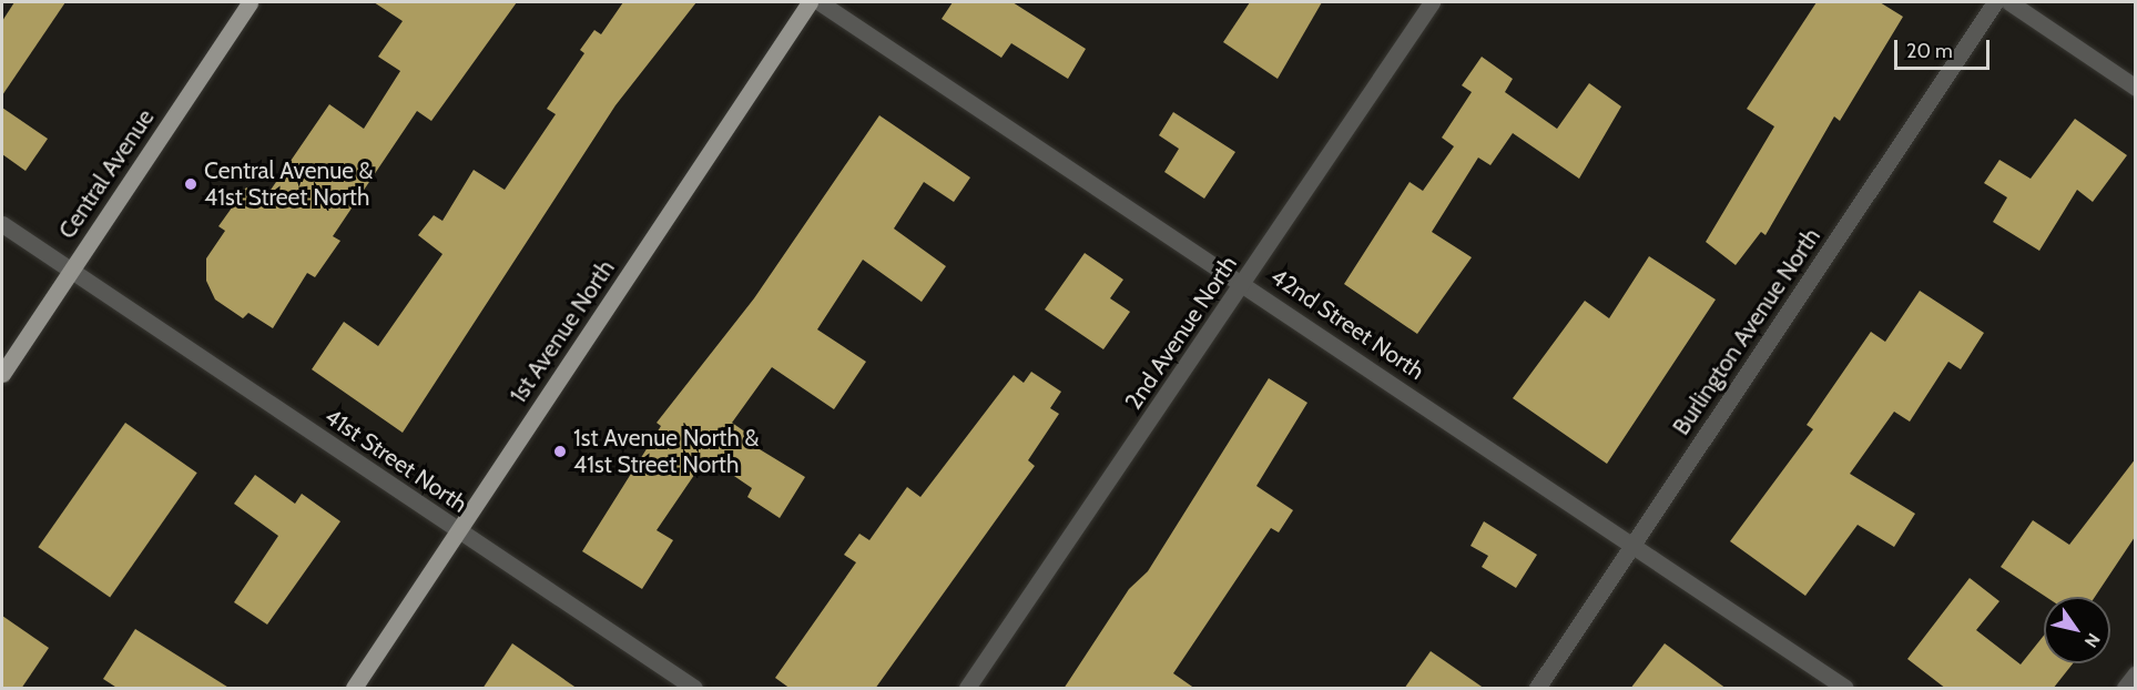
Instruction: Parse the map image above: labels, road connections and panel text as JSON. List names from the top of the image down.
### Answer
{
  "streets": {
    "main road": ["Central Avenue", "1st Avenue North"],
    "street": [
      "42nd Street North",
      "Burlington Avenue North",
      "2nd Avenue North",
      "41st Street North"
    ]
  },
  "crossings": [
    ["Central Avenue", "41st Street North"],
    ["42nd Street North", "Burlington Avenue North"],
    ["42nd Street North", "2nd Avenue North"],
    ["1st Avenue North", "41st Street North"]
  ],
  "places": ["Central Avenue & 41st Street North", "1st Avenue North & 41st Street North"],
  "scale_bar": "20 m",
  "north": "bottom right"
}
